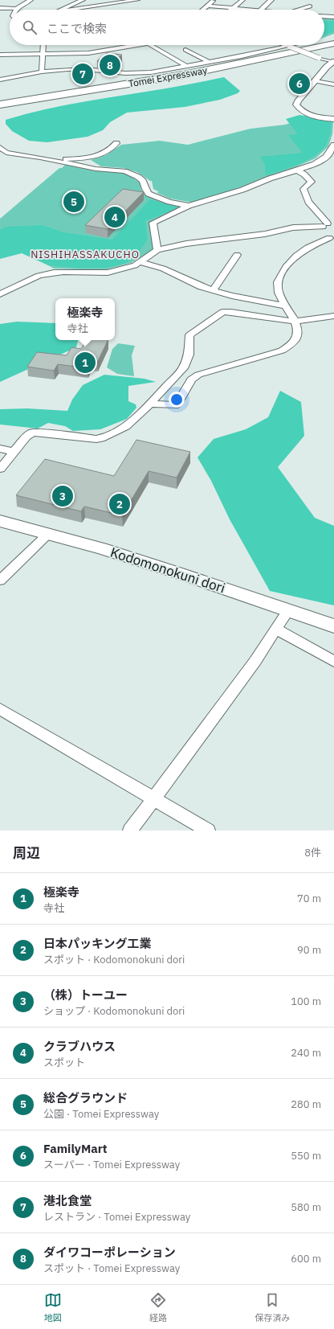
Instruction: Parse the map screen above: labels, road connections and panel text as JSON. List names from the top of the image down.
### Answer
{
  "streets": {
    "highway": ["Tomei Expressway"],
    "main road": ["Kodomonokuni dori"]
  },
  "districts": ["NISHIHASSAKUCHO"],
  "page": {
    "search": "ここで検索",
    "pins": [
      "8",
      "7",
      "6",
      "5",
      "4",
      "1",
      "3",
      "2"
    ],
    "popup": ["極楽寺", "寺社"],
    "heading": ["周辺", "8件"],
    "list": [
      {
        "mark": "1",
        "name": "極楽寺",
        "note": "寺社",
        "value": "70 m"
      },
      {
        "mark": "2",
        "name": "日本パッキング工業",
        "note": "スポット · Kodomonokuni dori",
        "value": "90 m"
      },
      {
        "mark": "3",
        "name": "（株）トーユー",
        "note": "ショップ · Kodomonokuni dori",
        "value": "100 m"
      },
      {
        "mark": "4",
        "name": "クラブハウス",
        "note": "スポット",
        "value": "240 m"
      },
      {
        "mark": "5",
        "name": "総合グラウンド",
        "note": "公園 · Tomei Expressway",
        "value": "280 m"
      },
      {
        "mark": "6",
        "name": "FamilyMart",
        "note": "スーパー · Tomei Expressway",
        "value": "550 m"
      },
      {
        "mark": "7",
        "name": "港北食堂",
        "note": "レストラン · Tomei Expressway",
        "value": "580 m"
      },
      {
        "mark": "8",
        "name": "ダイワコーポレーション",
        "note": "スポット · Tomei Expressway",
        "value": "600 m"
      }
    ],
    "nav": ["地図", "経路", "保存済み"]
  }
}
